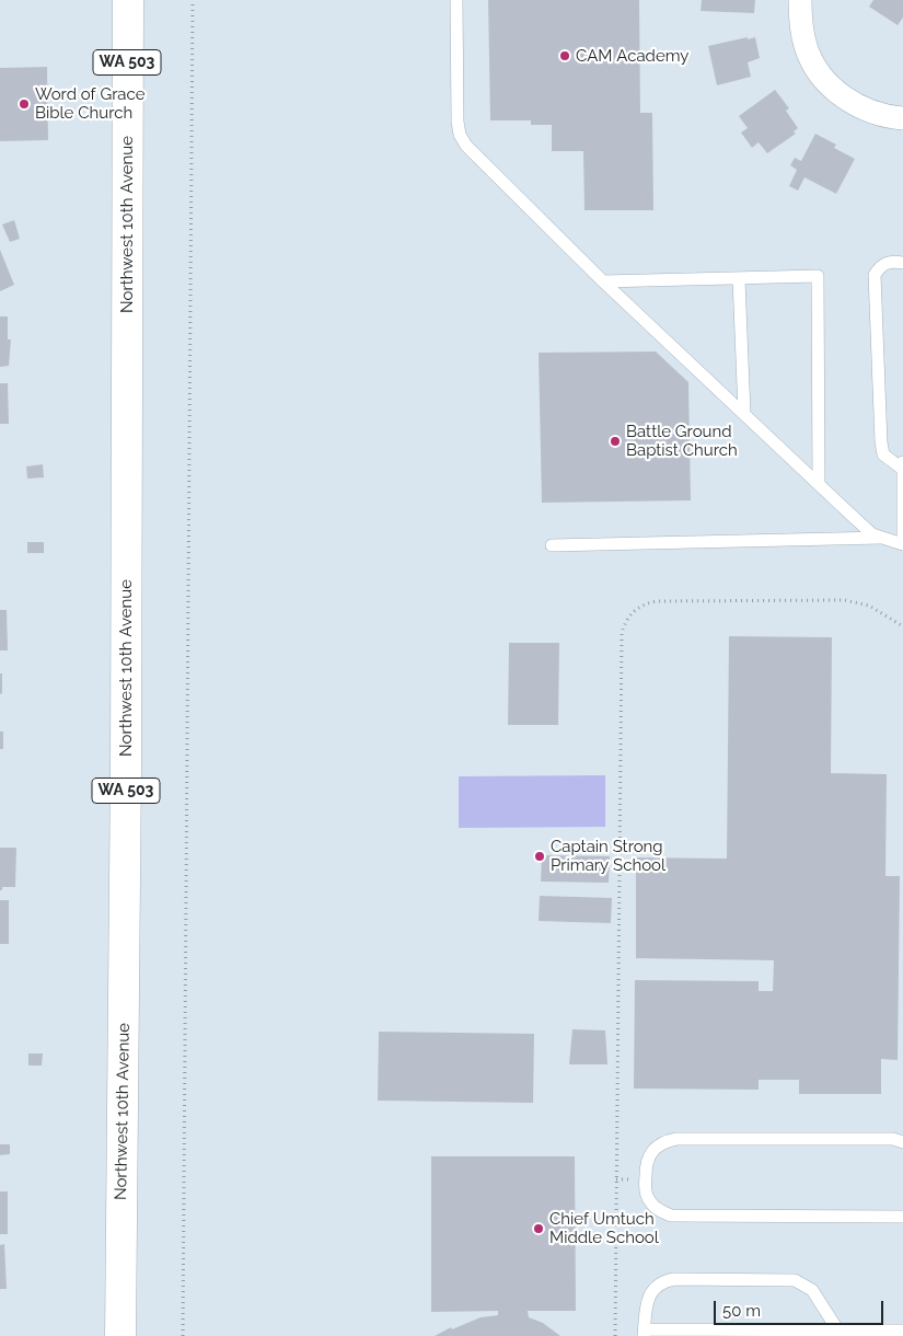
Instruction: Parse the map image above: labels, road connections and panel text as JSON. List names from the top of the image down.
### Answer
{
  "streets": {
    "main road": ["WA 503", "Northwest 10th Avenue"]
  },
  "places": [
    "CAM Academy",
    "Word of Grace Bible Church",
    "Battle Ground Baptist Church",
    "Captain Strong Primary School",
    "Chief Umtuch Middle School"
  ],
  "scale_bar": "50 m"
}
